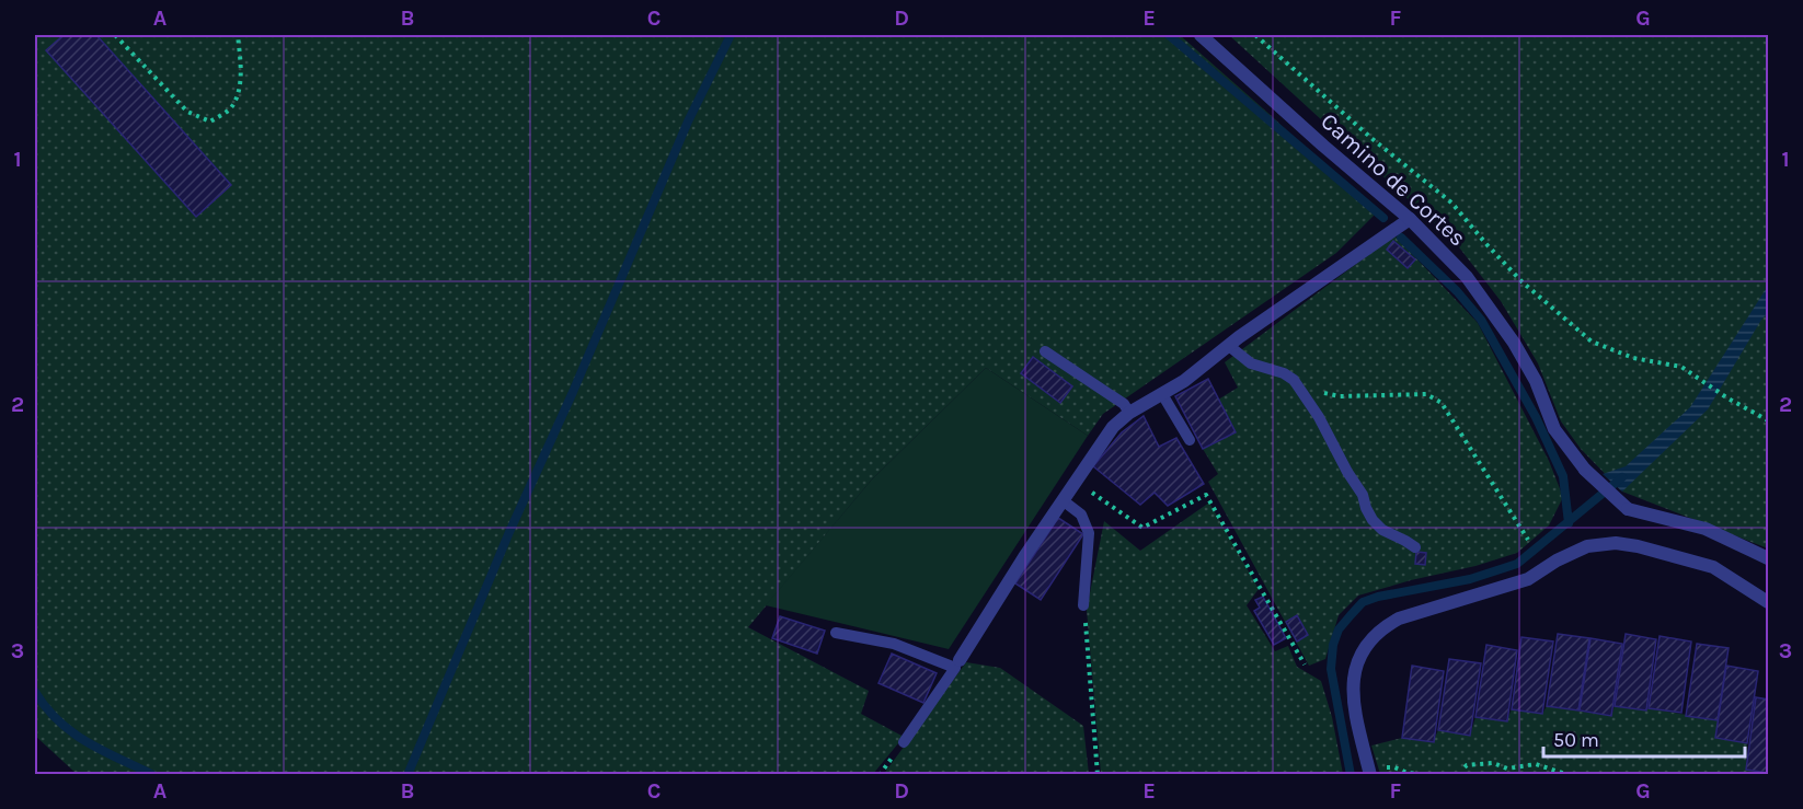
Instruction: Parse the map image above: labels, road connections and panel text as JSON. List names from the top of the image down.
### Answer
{
  "streets": {
    "street": ["Camino de Cortes"]
  },
  "scale_bar": "50 m",
  "grid": {
    "columns": [
      "A",
      "B",
      "C",
      "D",
      "E",
      "F",
      "G"
    ],
    "rows": ["1", "2", "3"]
  }
}
